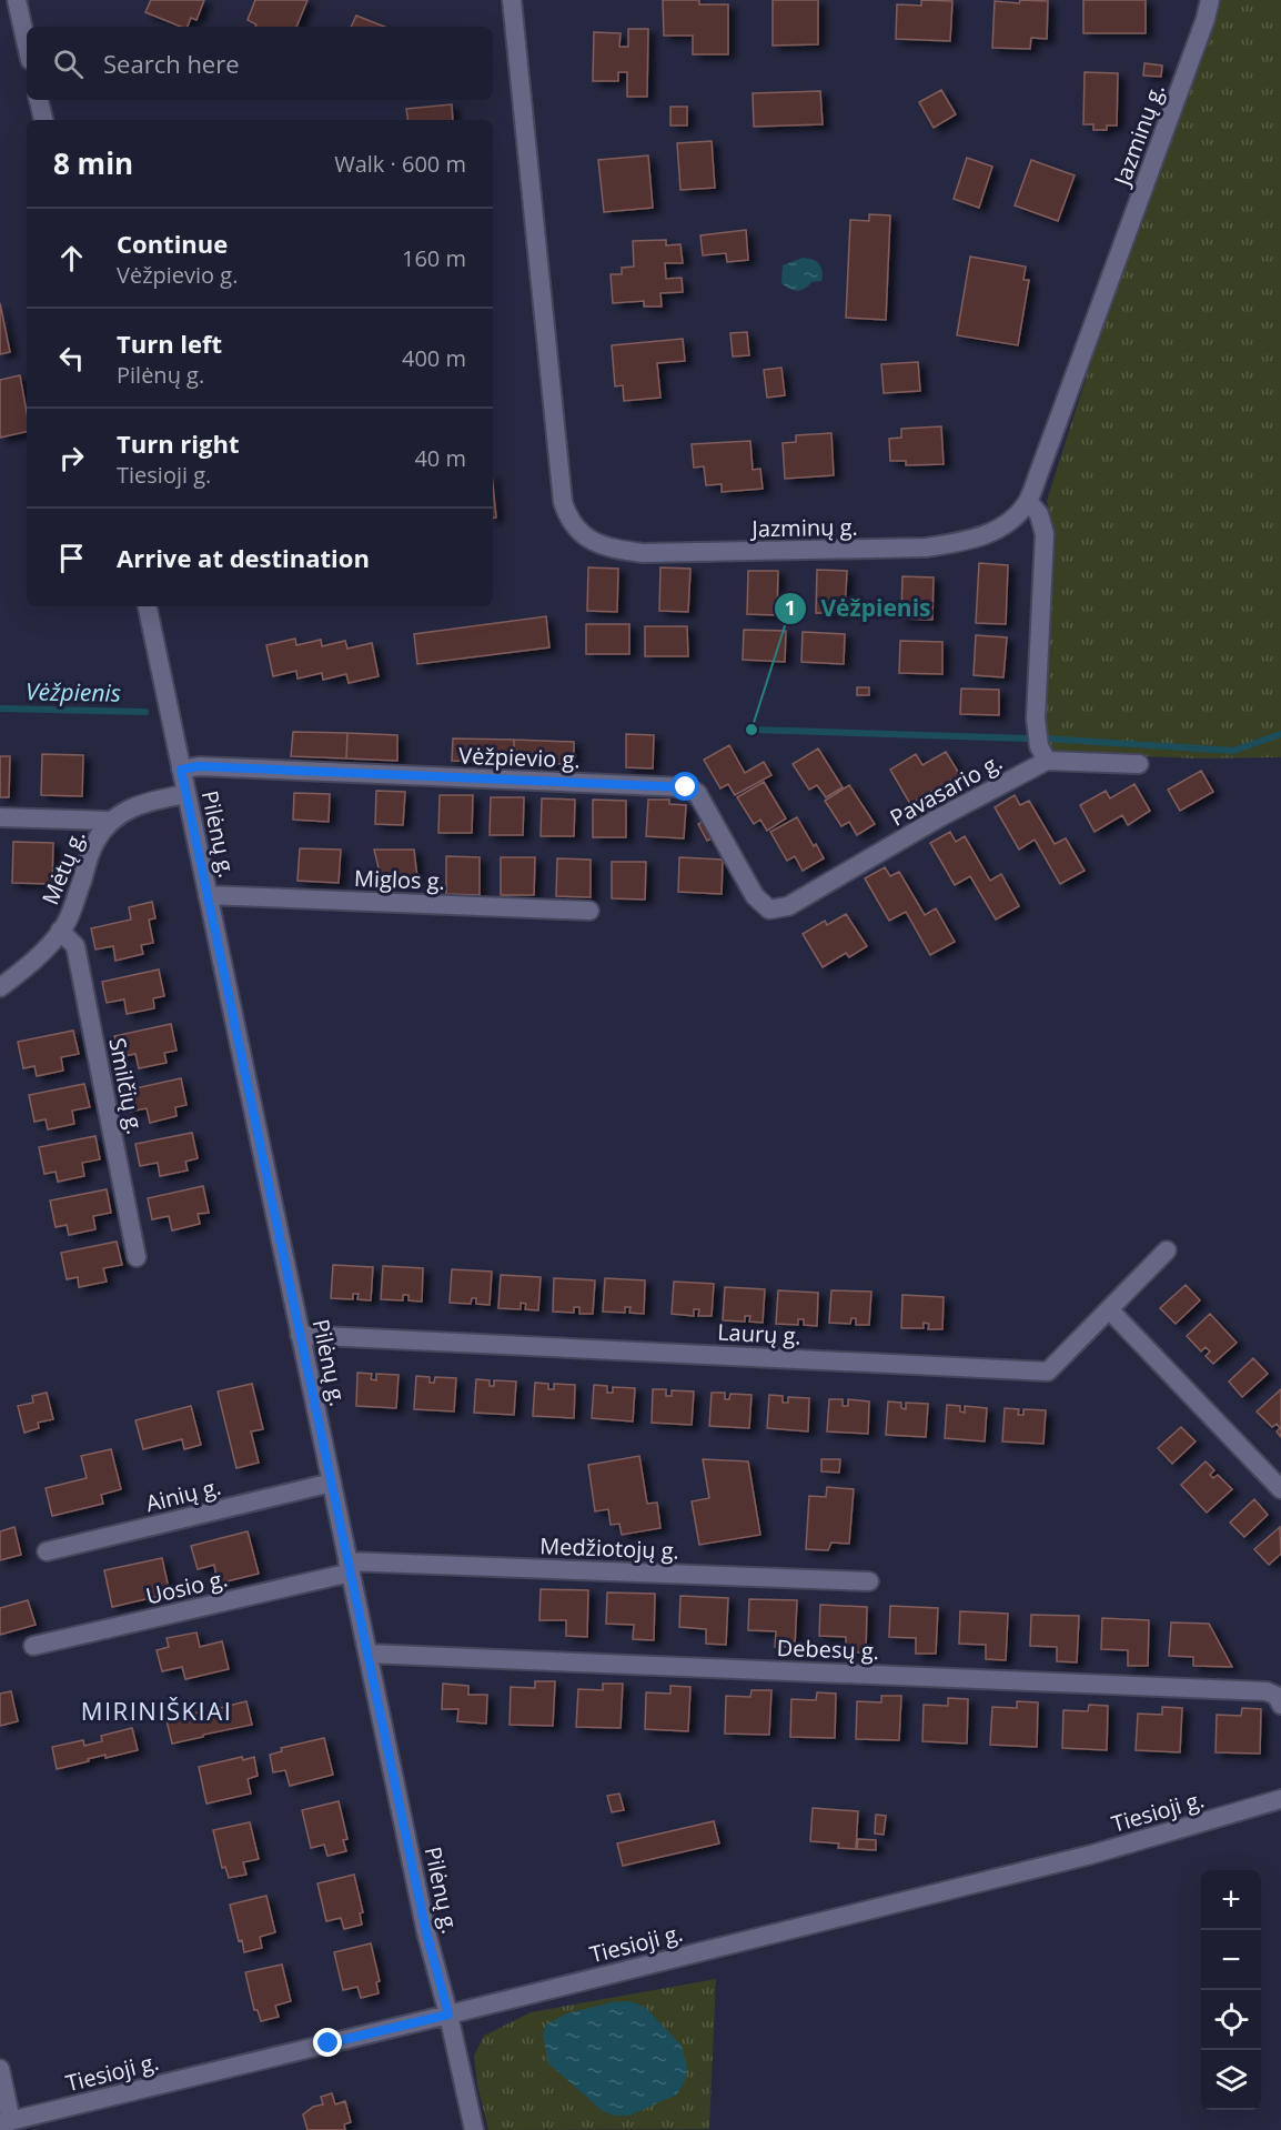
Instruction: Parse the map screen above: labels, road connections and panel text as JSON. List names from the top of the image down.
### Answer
{
  "streets": {
    "street": [
      "Jazminų g.",
      "Vėžpievio g.",
      "Pavasario g.",
      "Pilėnų g.",
      "Mėtų g.",
      "Miglos g.",
      "Smilčių g.",
      "Laurų g.",
      "Ainių g.",
      "Medžiotojų g.",
      "Uosio g.",
      "Debesų g.",
      "Tiesioji g."
    ]
  },
  "crossings": [
    ["Vėžpievio g.", "Pavasario g."],
    ["Vėžpievio g.", "Pilėnų g."],
    ["Pilėnų g.", "Mėtų g."],
    ["Pilėnų g.", "Miglos g."],
    ["Pilėnų g.", "Laurų g."],
    ["Pilėnų g.", "Ainių g."],
    ["Pilėnų g.", "Medžiotojų g."],
    ["Pilėnų g.", "Uosio g."],
    ["Pilėnų g.", "Debesų g."],
    ["Pilėnų g.", "Tiesioji g."],
    ["Mėtų g.", "Smilčių g."],
    ["Medžiotojų g.", "Uosio g."]
  ],
  "districts": ["MIRINIŠKIAI"],
  "water": ["Vėžpienis"],
  "places": ["Vėžpienis"],
  "page": {
    "search": "Search here",
    "heading": ["8 min", "Walk · 600 m"],
    "list": [
      ["Continue", "Vėžpievio g.", "160 m"],
      ["Turn left", "Pilėnų g.", "400 m"],
      ["Turn right", "Tiesioji g.", "40 m"],
      "Arrive at destination"
    ],
    "map_buttons": ["+", "−"]
  }
}
